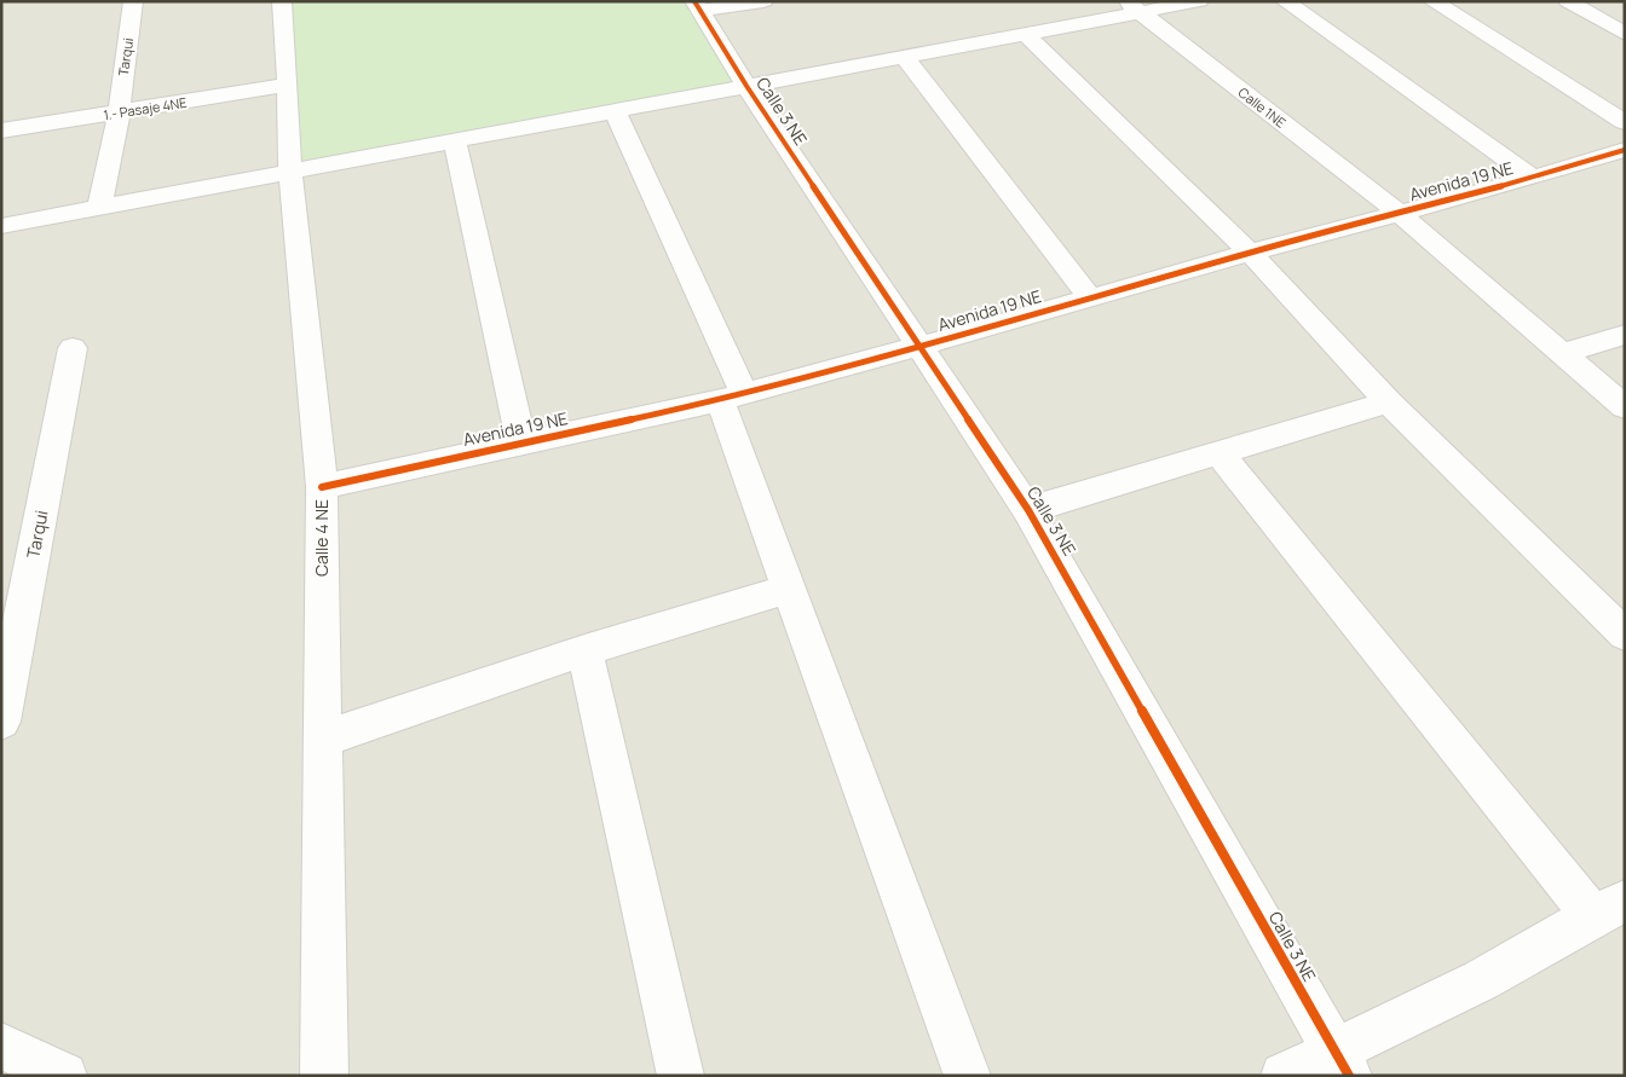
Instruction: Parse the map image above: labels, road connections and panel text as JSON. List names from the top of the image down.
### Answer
{
  "streets": {
    "street": [
      "Tarqui",
      "Calle 1NE",
      "1.- Pasaje 4NE",
      "Calle 3 NE",
      "Avenida 19 NE",
      "Calle 4 NE"
    ]
  },
  "crossings": [
    ["Tarqui", "1.- Pasaje 4NE"],
    ["Calle 1NE", "Avenida 19 NE"],
    ["1.- Pasaje 4NE", "Calle 4 NE"],
    ["Calle 3 NE", "Avenida 19 NE"],
    ["Avenida 19 NE", "Calle 4 NE"]
  ]
}
